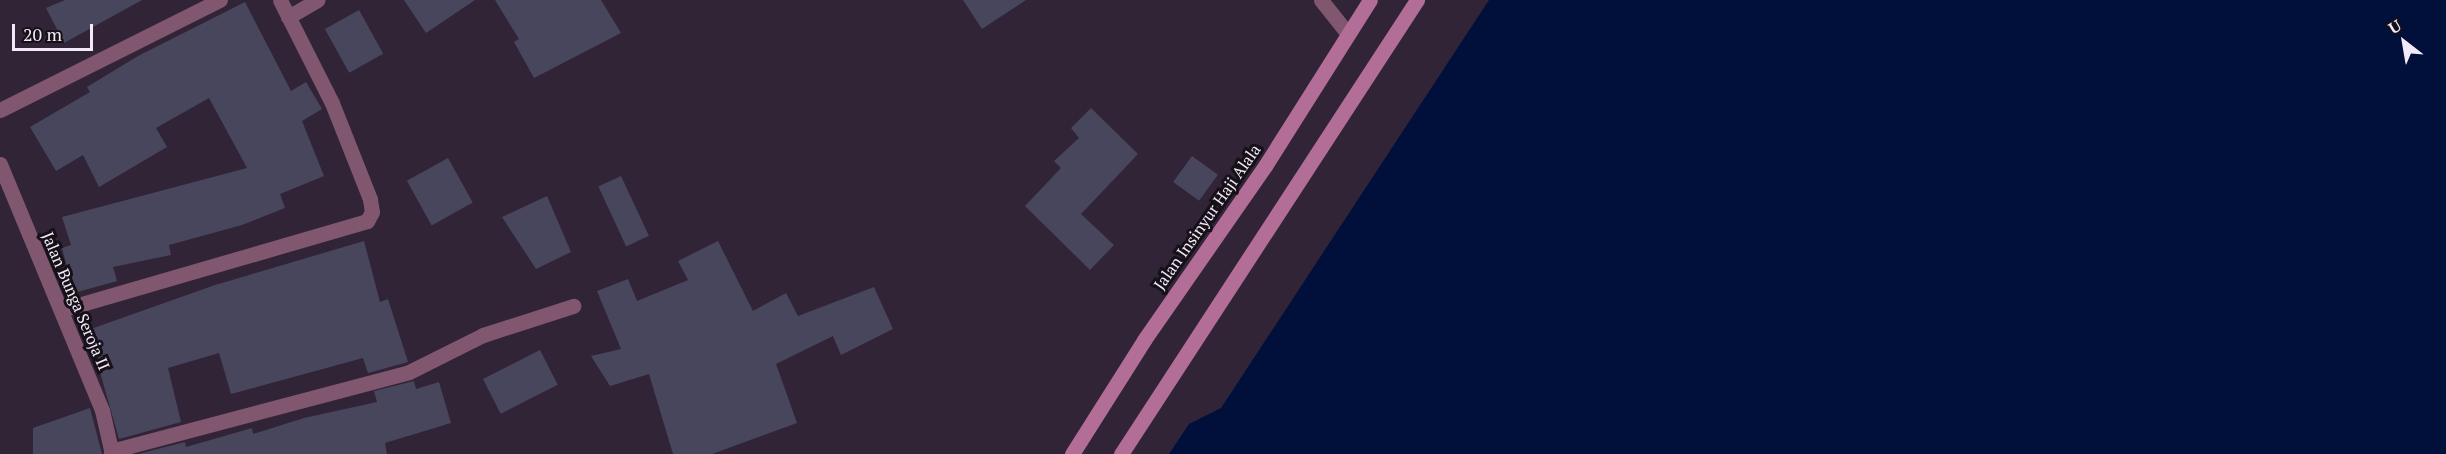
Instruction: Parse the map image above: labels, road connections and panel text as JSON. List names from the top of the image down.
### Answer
{
  "streets": {
    "main road": ["Jalan Insinyur Haji Alala"],
    "street": ["Jalan Bunga Seroja II"]
  },
  "scale_bar": "20 m",
  "north": "top left"
}
